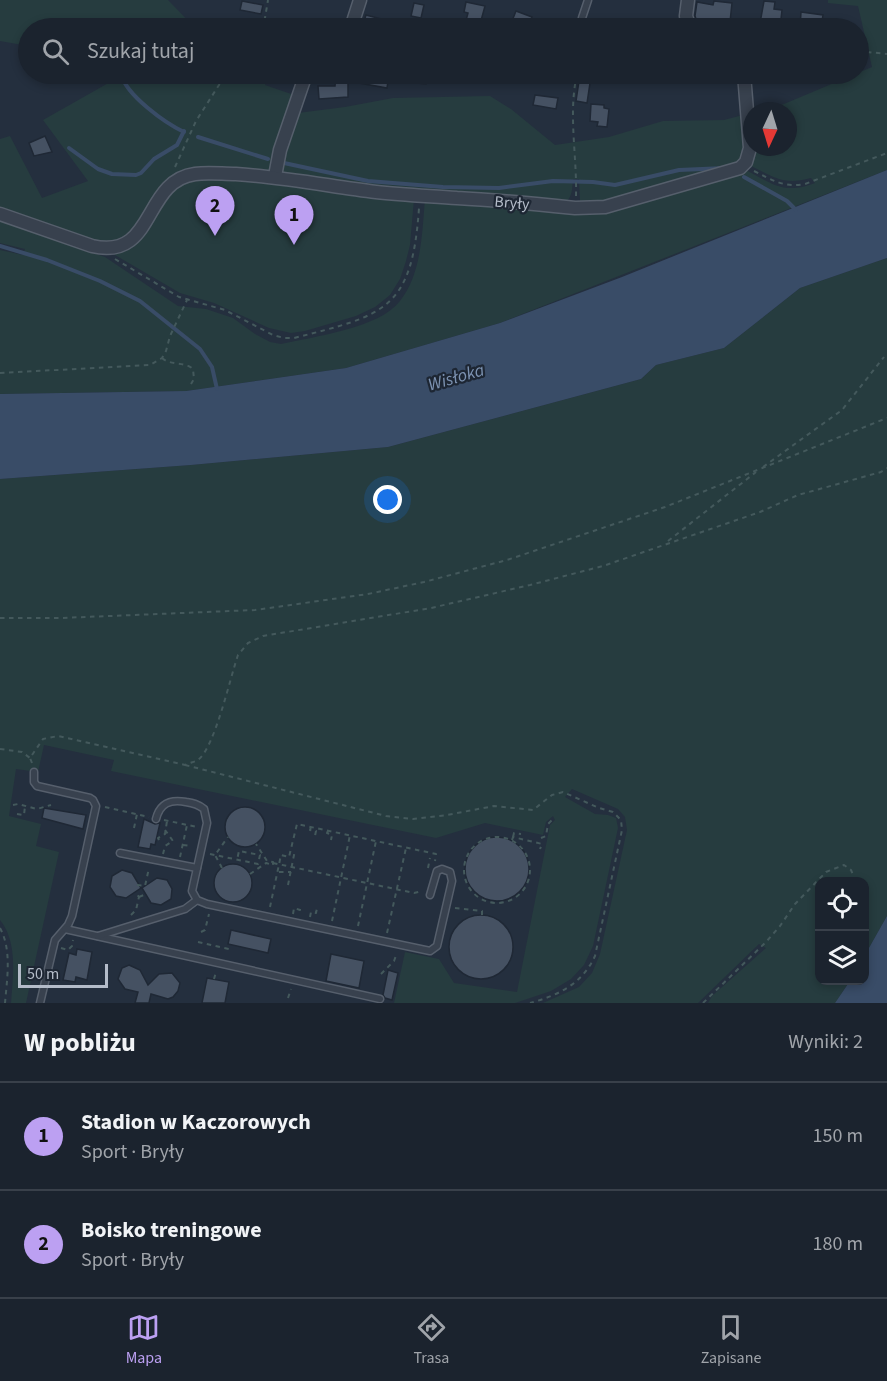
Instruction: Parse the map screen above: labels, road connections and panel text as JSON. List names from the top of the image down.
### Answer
{
  "streets": {
    "street": ["Bryły"]
  },
  "water": ["Wisłoka"],
  "scale_bar": "50 m",
  "north": "bottom",
  "page": {
    "search": "Szukaj tutaj",
    "pins": ["2", "1"],
    "scale": "50 m",
    "heading": ["W pobliżu", "Wyniki: 2"],
    "list": [
      {
        "mark": "1",
        "name": "Stadion w Kaczorowych",
        "note": "Sport · Bryły",
        "value": "150 m"
      },
      {
        "mark": "2",
        "name": "Boisko treningowe",
        "note": "Sport · Bryły",
        "value": "180 m"
      }
    ],
    "nav": ["Mapa", "Trasa", "Zapisane"]
  }
}
